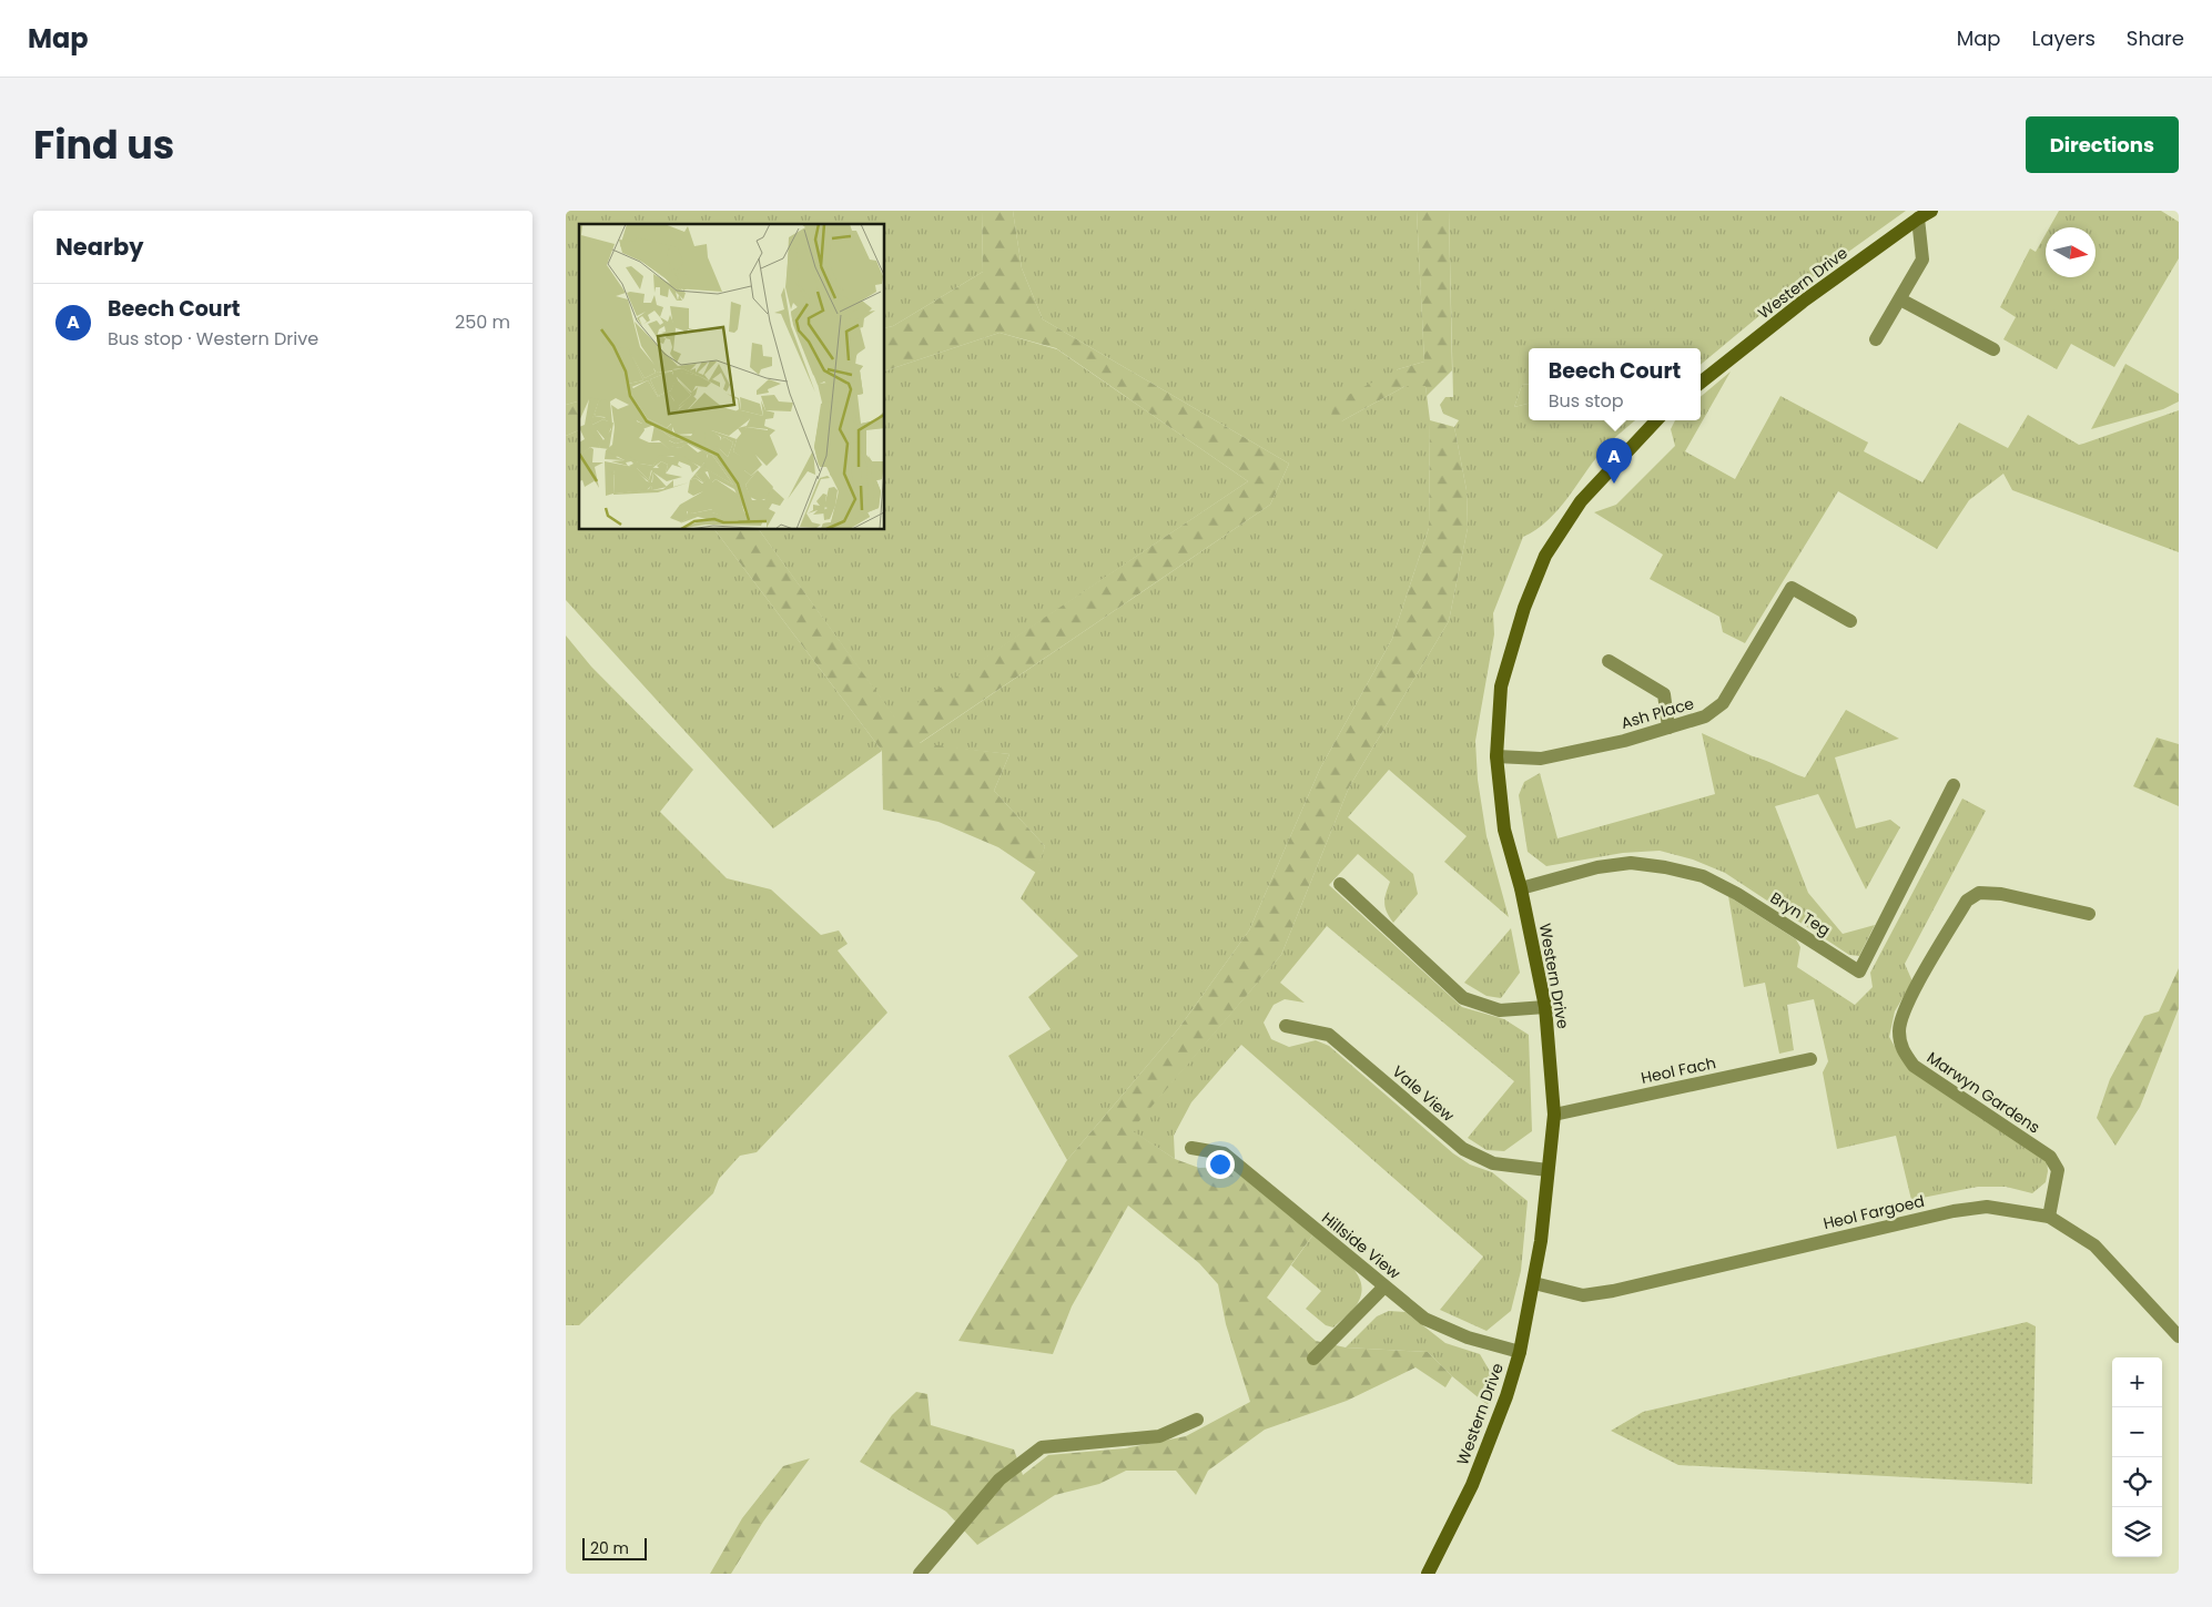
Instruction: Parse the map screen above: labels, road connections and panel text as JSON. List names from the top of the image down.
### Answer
{
  "streets": {
    "street": [
      "Western Drive",
      "Ash Place",
      "Bryn Teg",
      "Heol Fach",
      "Marwyn Gardens",
      "Vale View",
      "Heol Fargoed",
      "Hillside View"
    ]
  },
  "crossings": [
    ["Western Drive", "Ash Place"],
    ["Western Drive", "Bryn Teg"],
    ["Western Drive", "Heol Fach"],
    ["Western Drive", "Vale View"],
    ["Western Drive", "Heol Fargoed"],
    ["Western Drive", "Hillside View"],
    ["Marwyn Gardens", "Heol Fargoed"]
  ],
  "scale_bar": "20 m",
  "north": "right",
  "page": {
    "header": "Map",
    "nav": ["Map", "Layers", "Share"],
    "title": "Find us",
    "buttons": "Directions",
    "heading": "Nearby",
    "list": [
      {
        "mark": "A",
        "name": "Beech Court",
        "note": "Bus stop · Western Drive",
        "value": "250 m"
      }
    ],
    "popup": ["Beech Court", "Bus stop"],
    "pins": "A",
    "map_buttons": ["+", "−"],
    "scale": "20 m"
  }
}
